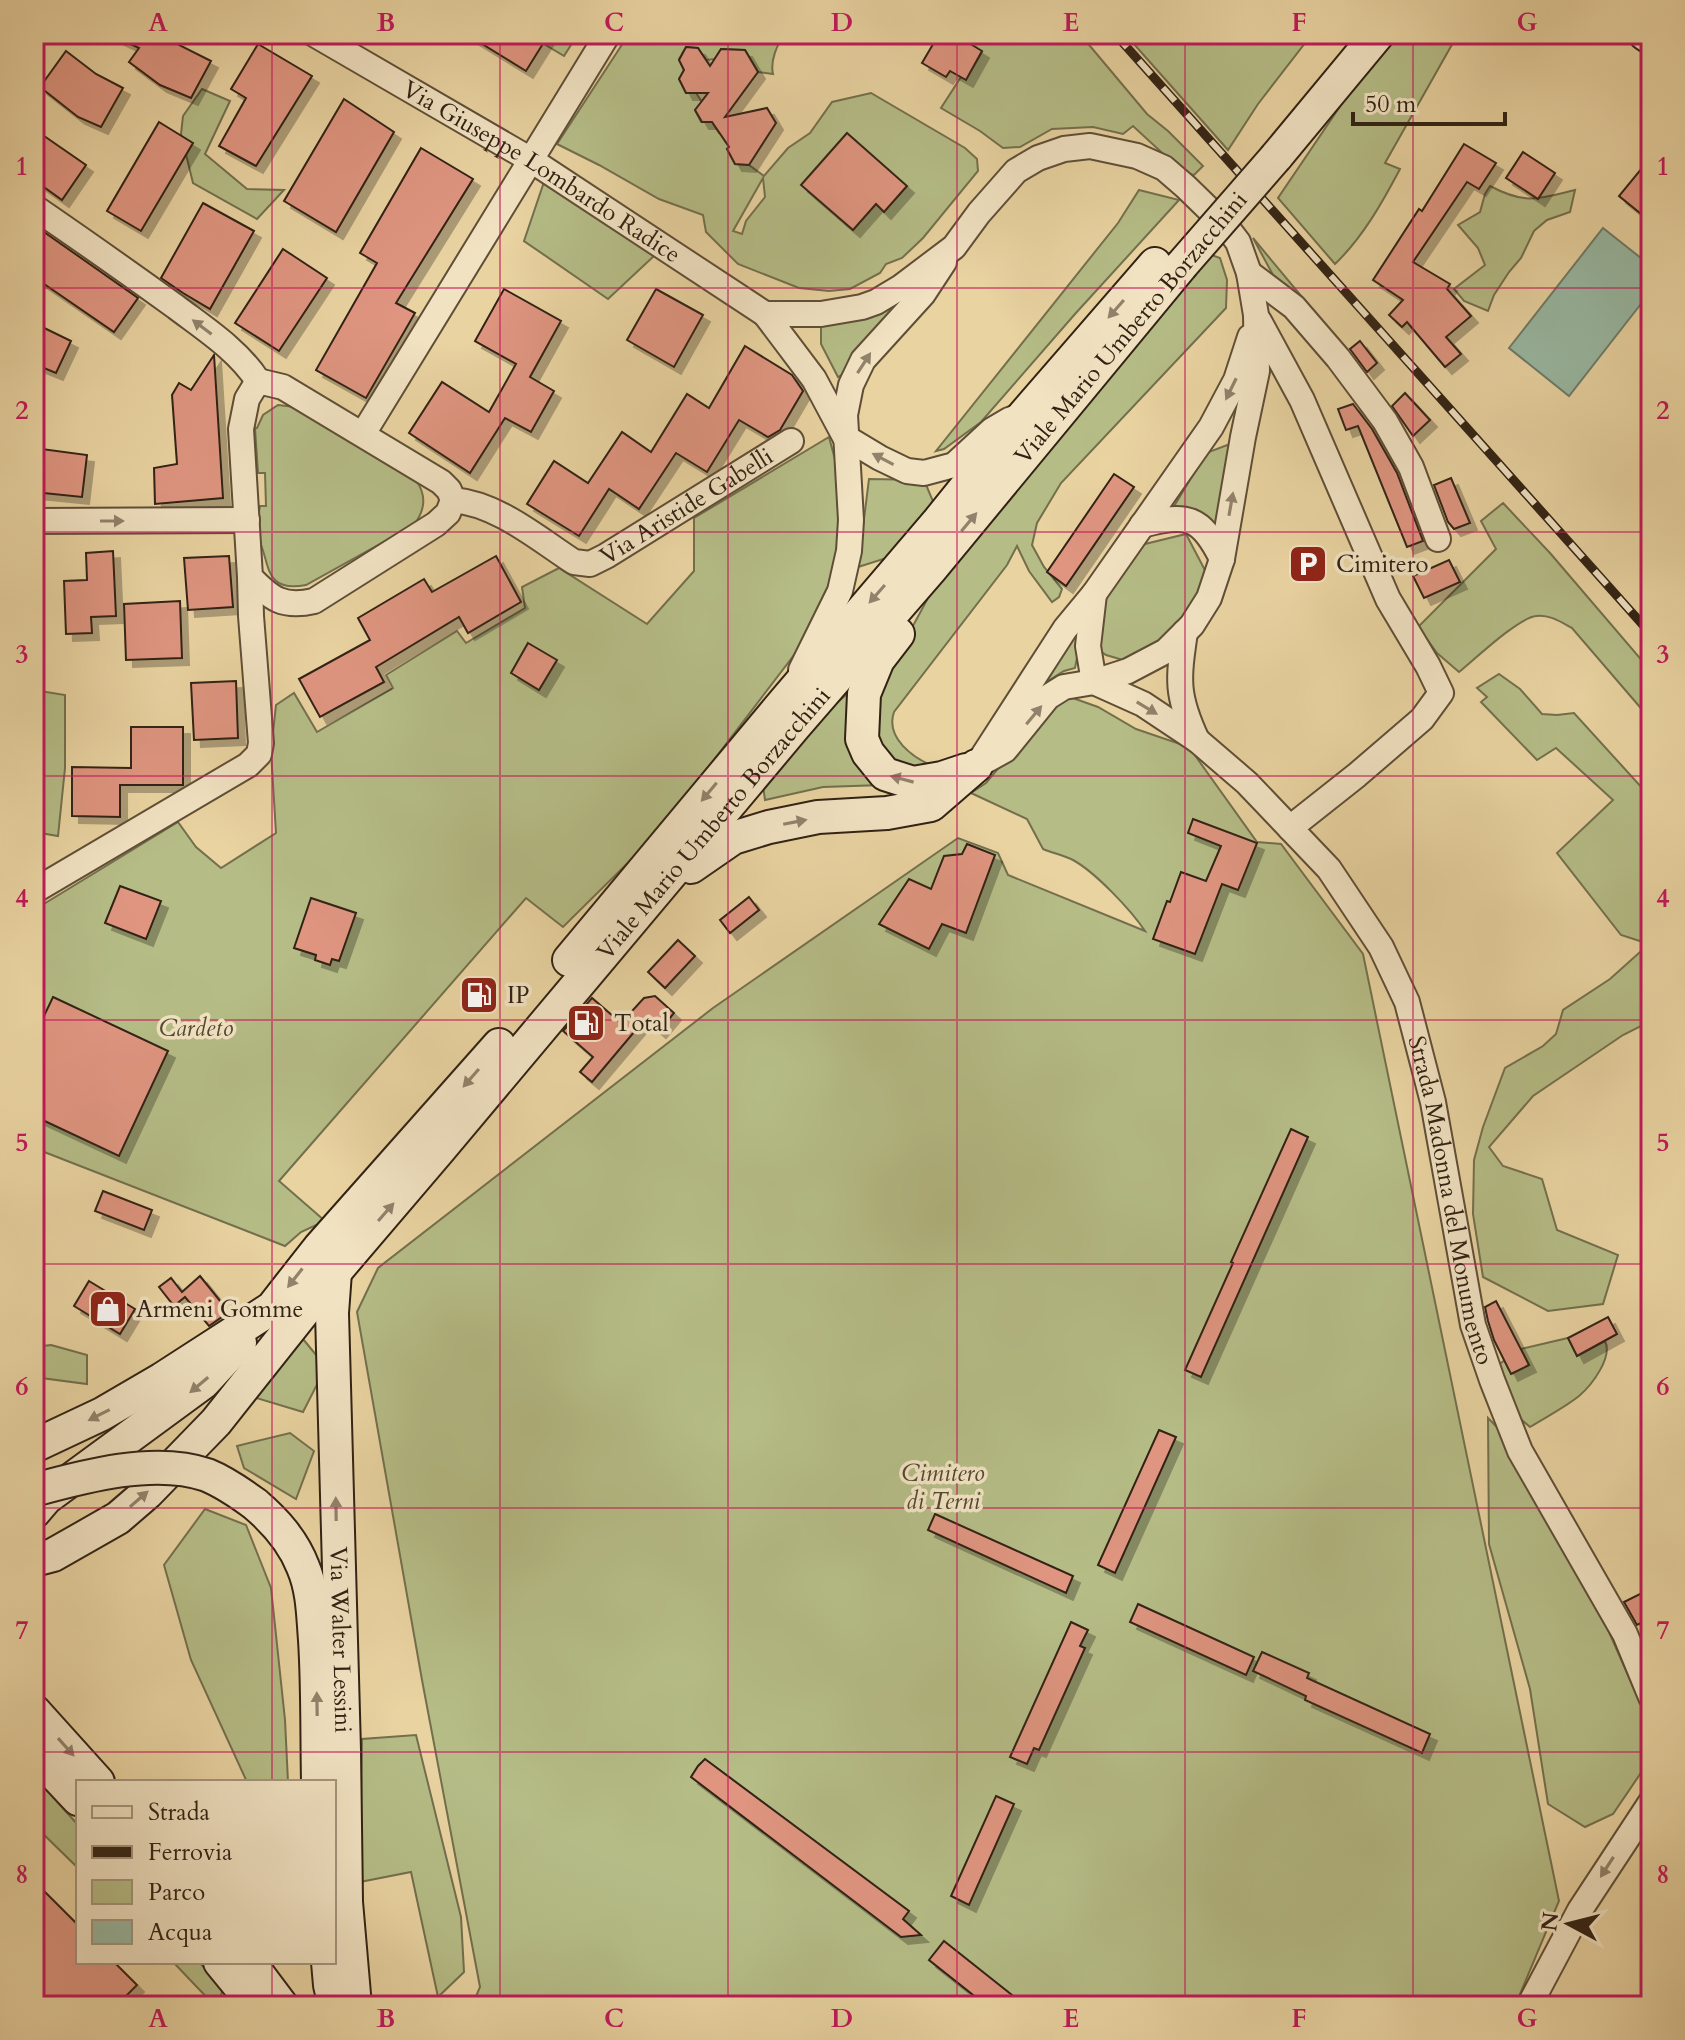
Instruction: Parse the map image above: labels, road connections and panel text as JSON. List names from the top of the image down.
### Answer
{
  "streets": {
    "main road": ["Viale Mario Umberto Borzacchini", "Via Walter Lessini"],
    "street": ["Via Giuseppe Lombardo Radice", "Via Aristide Gabelli", "Strada Madonna del Monumento"]
  },
  "crossings": [
    ["Via Giuseppe Lombardo Radice", "Viale Mario Umberto Borzacchini"],
    ["Viale Mario Umberto Borzacchini", "Via Walter Lessini"]
  ],
  "one_way": ["Via Walter Lessini"],
  "parks": ["Cardeto", "Cimitero di Terni"],
  "places": {
    "parking": ["Cimitero"],
    "fuel station": ["IP", "Total"],
    "shop": ["Armeni Gomme"]
  },
  "legend": [
    "Strada",
    "Ferrovia",
    "Parco",
    "Acqua"
  ],
  "scale_bar": "50 m",
  "north": "left",
  "grid": {
    "columns": [
      "A",
      "B",
      "C",
      "D",
      "E",
      "F",
      "G"
    ],
    "rows": [
      "1",
      "2",
      "3",
      "4",
      "5",
      "6",
      "7",
      "8"
    ]
  }
}
